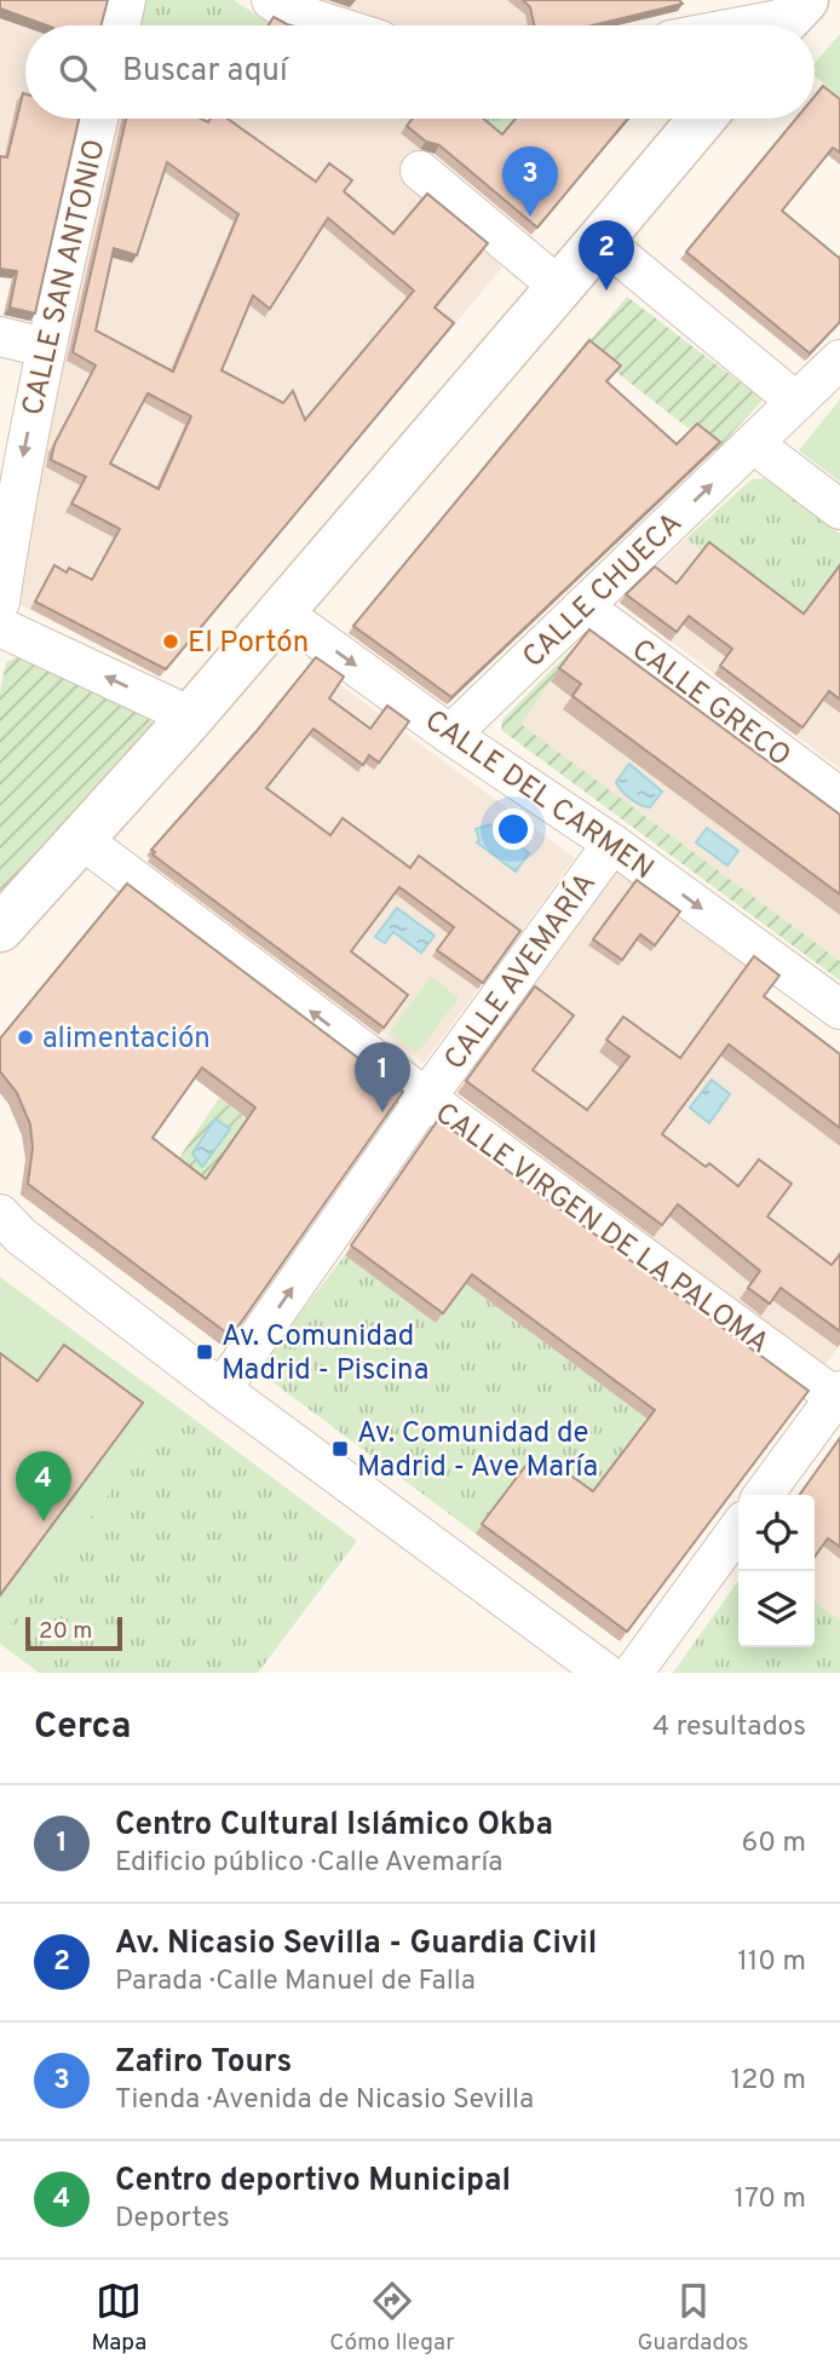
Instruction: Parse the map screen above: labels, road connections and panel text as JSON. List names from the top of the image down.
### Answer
{
  "streets": {
    "street": [
      "CALLE SAN ANTONIO",
      "CALLE CHUECA",
      "CALLE GRECO",
      "CALLE DEL CARMEN",
      "CALLE AVEMARÍA",
      "CALLE VIRGEN DE LA PALOMA"
    ]
  },
  "crossings": [
    ["CALLE CHUECA", "CALLE GRECO"],
    ["CALLE CHUECA", "CALLE DEL CARMEN"],
    ["CALLE DEL CARMEN", "CALLE AVEMARÍA"],
    ["CALLE AVEMARÍA", "CALLE VIRGEN DE LA PALOMA"]
  ],
  "one_way": [
    "CALLE SAN ANTONIO",
    "CALLE CHUECA",
    "CALLE DEL CARMEN",
    "CALLE AVEMARÍA",
    "CALLE VIRGEN DE LA PALOMA"
  ],
  "places": {
    "other": ["El Portón", "alimentación"],
    "transit": ["Av. Comunidad Madrid - Piscina", "Av. Comunidad de Madrid - Ave María"]
  },
  "scale_bar": "20 m",
  "page": {
    "search": "Buscar aquí",
    "pins": [
      "3",
      "2",
      "1",
      "4"
    ],
    "scale": "20 m",
    "heading": ["Cerca", "4 resultados"],
    "list": [
      {
        "mark": "1",
        "name": "Centro Cultural Islámico Okba",
        "note": "Edificio público · Calle Avemaría",
        "value": "60 m"
      },
      {
        "mark": "2",
        "name": "Av. Nicasio Sevilla - Guardia Civil",
        "note": "Parada · Calle Manuel de Falla",
        "value": "110 m"
      },
      {
        "mark": "3",
        "name": "Zafiro Tours",
        "note": "Tienda · Avenida de Nicasio Sevilla",
        "value": "120 m"
      },
      {
        "mark": "4",
        "name": "Centro deportivo Municipal",
        "note": "Deportes",
        "value": "170 m"
      }
    ],
    "nav": ["Mapa", "Cómo llegar", "Guardados"]
  }
}
